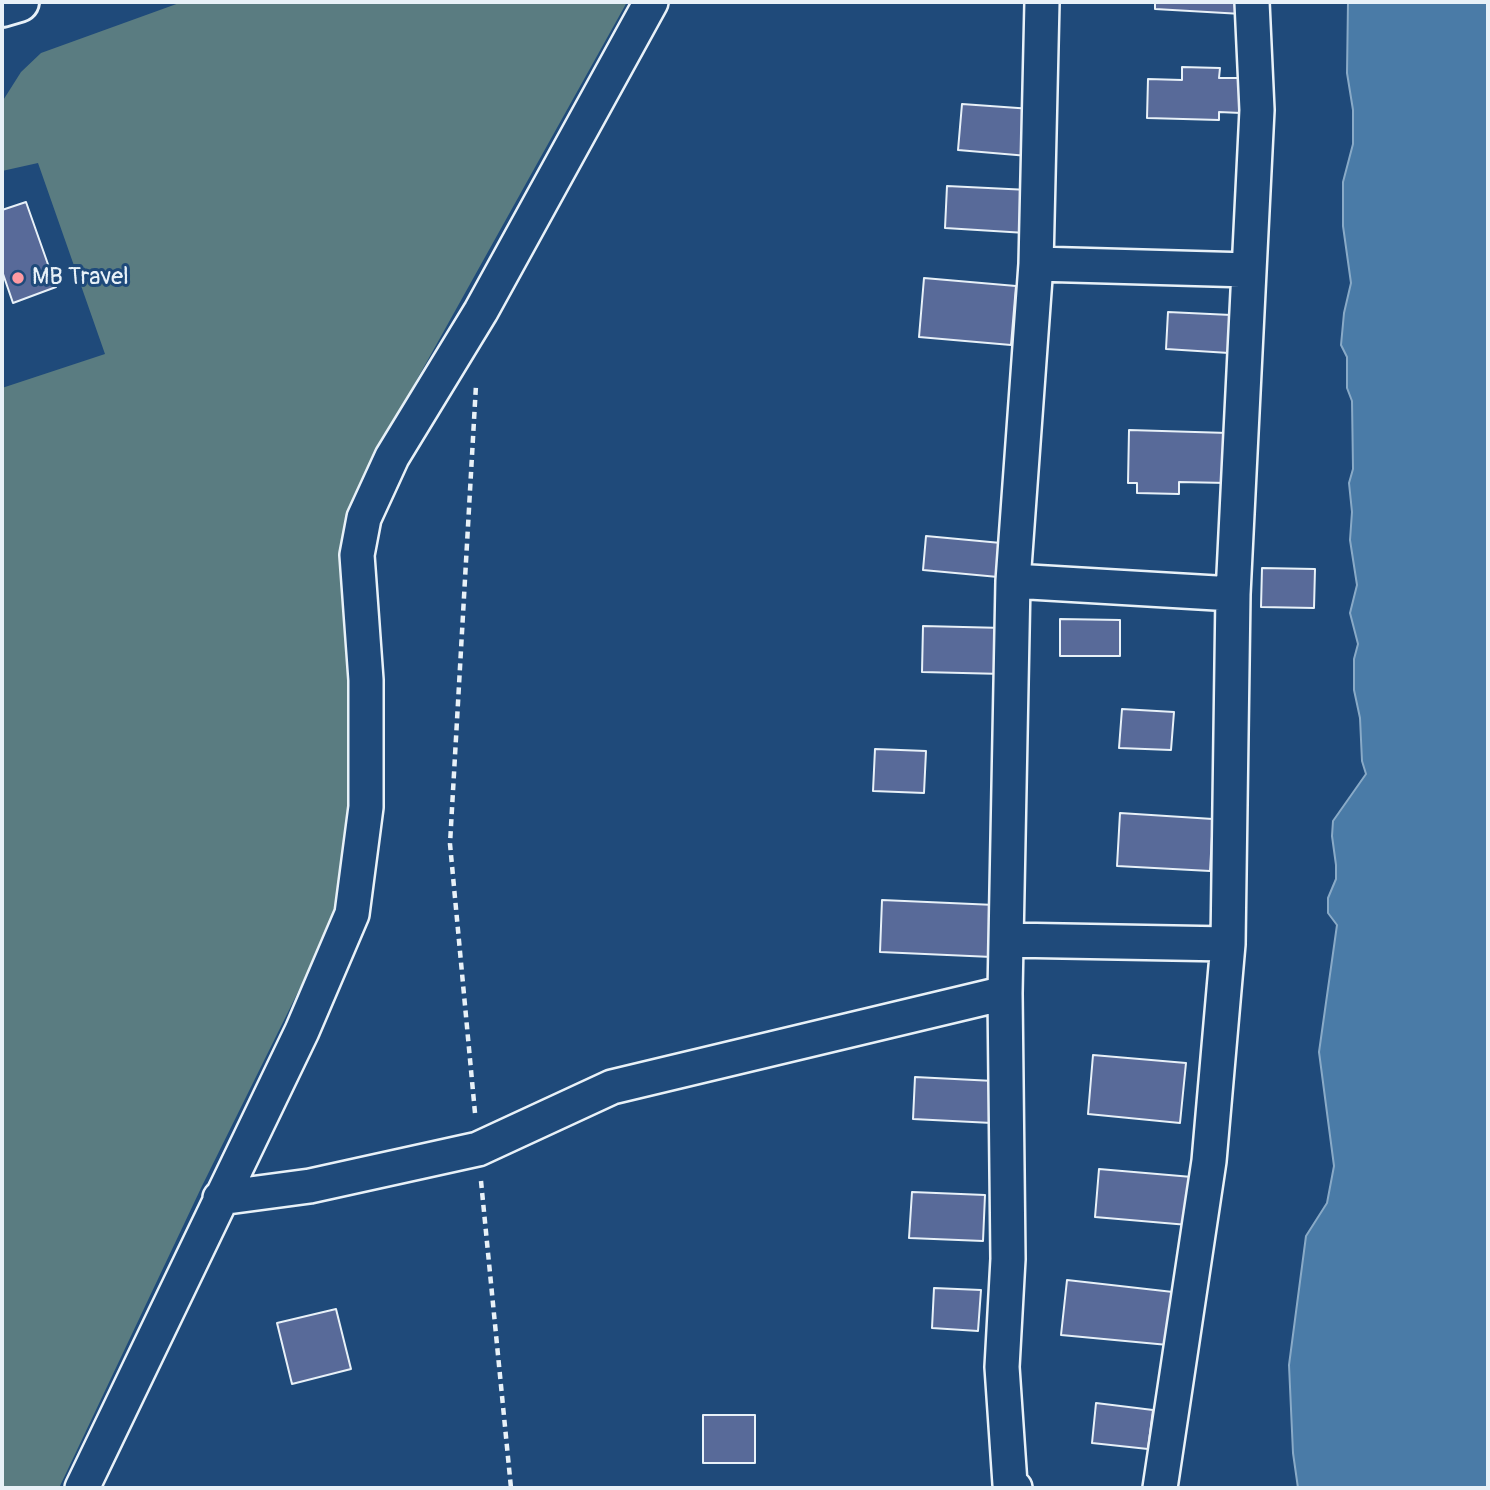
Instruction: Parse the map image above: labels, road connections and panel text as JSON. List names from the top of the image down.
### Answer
{
  "places": ["MB Travel"]
}
